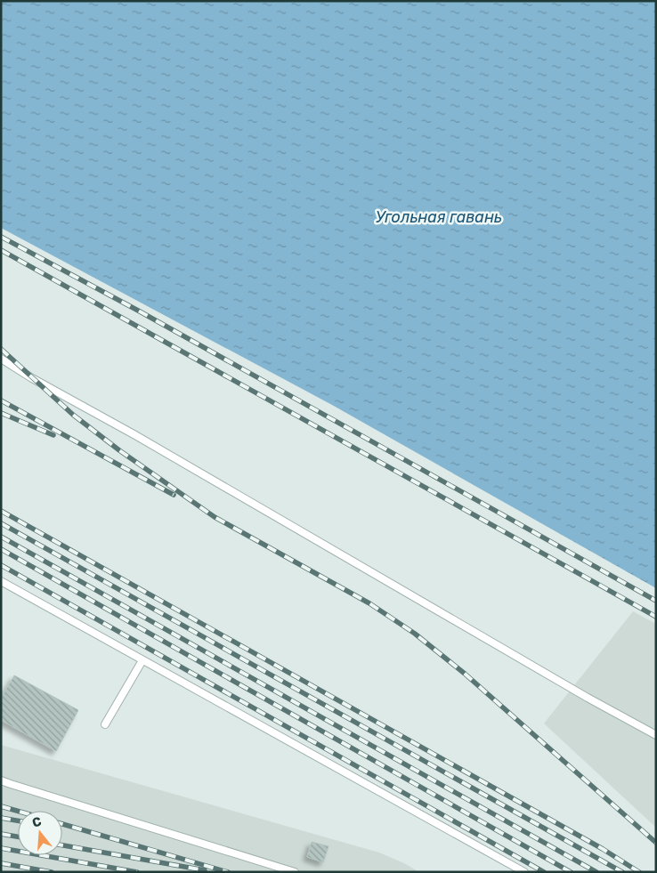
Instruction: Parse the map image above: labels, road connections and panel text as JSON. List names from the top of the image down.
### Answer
{
  "water": ["Угольная гавань"],
  "north": "top"
}
